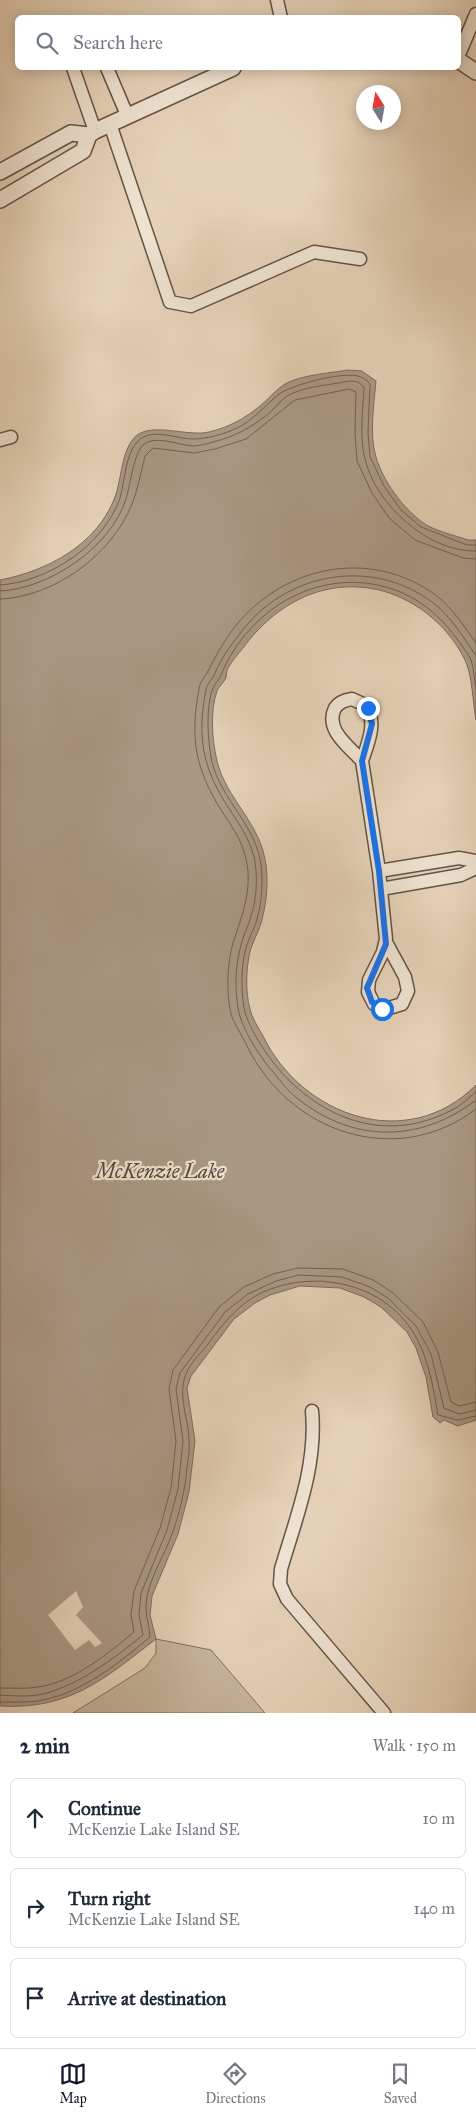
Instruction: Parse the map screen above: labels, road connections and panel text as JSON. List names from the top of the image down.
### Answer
{
  "water": ["McKenzie Lake"],
  "north": "top",
  "page": {
    "search": "Search here",
    "heading": ["2 min", "Walk · 150 m"],
    "list": [
      ["Continue", "McKenzie Lake Island SE", "10 m"],
      ["Turn right", "McKenzie Lake Island SE", "140 m"],
      "Arrive at destination"
    ],
    "nav": ["Map", "Directions", "Saved"]
  }
}
